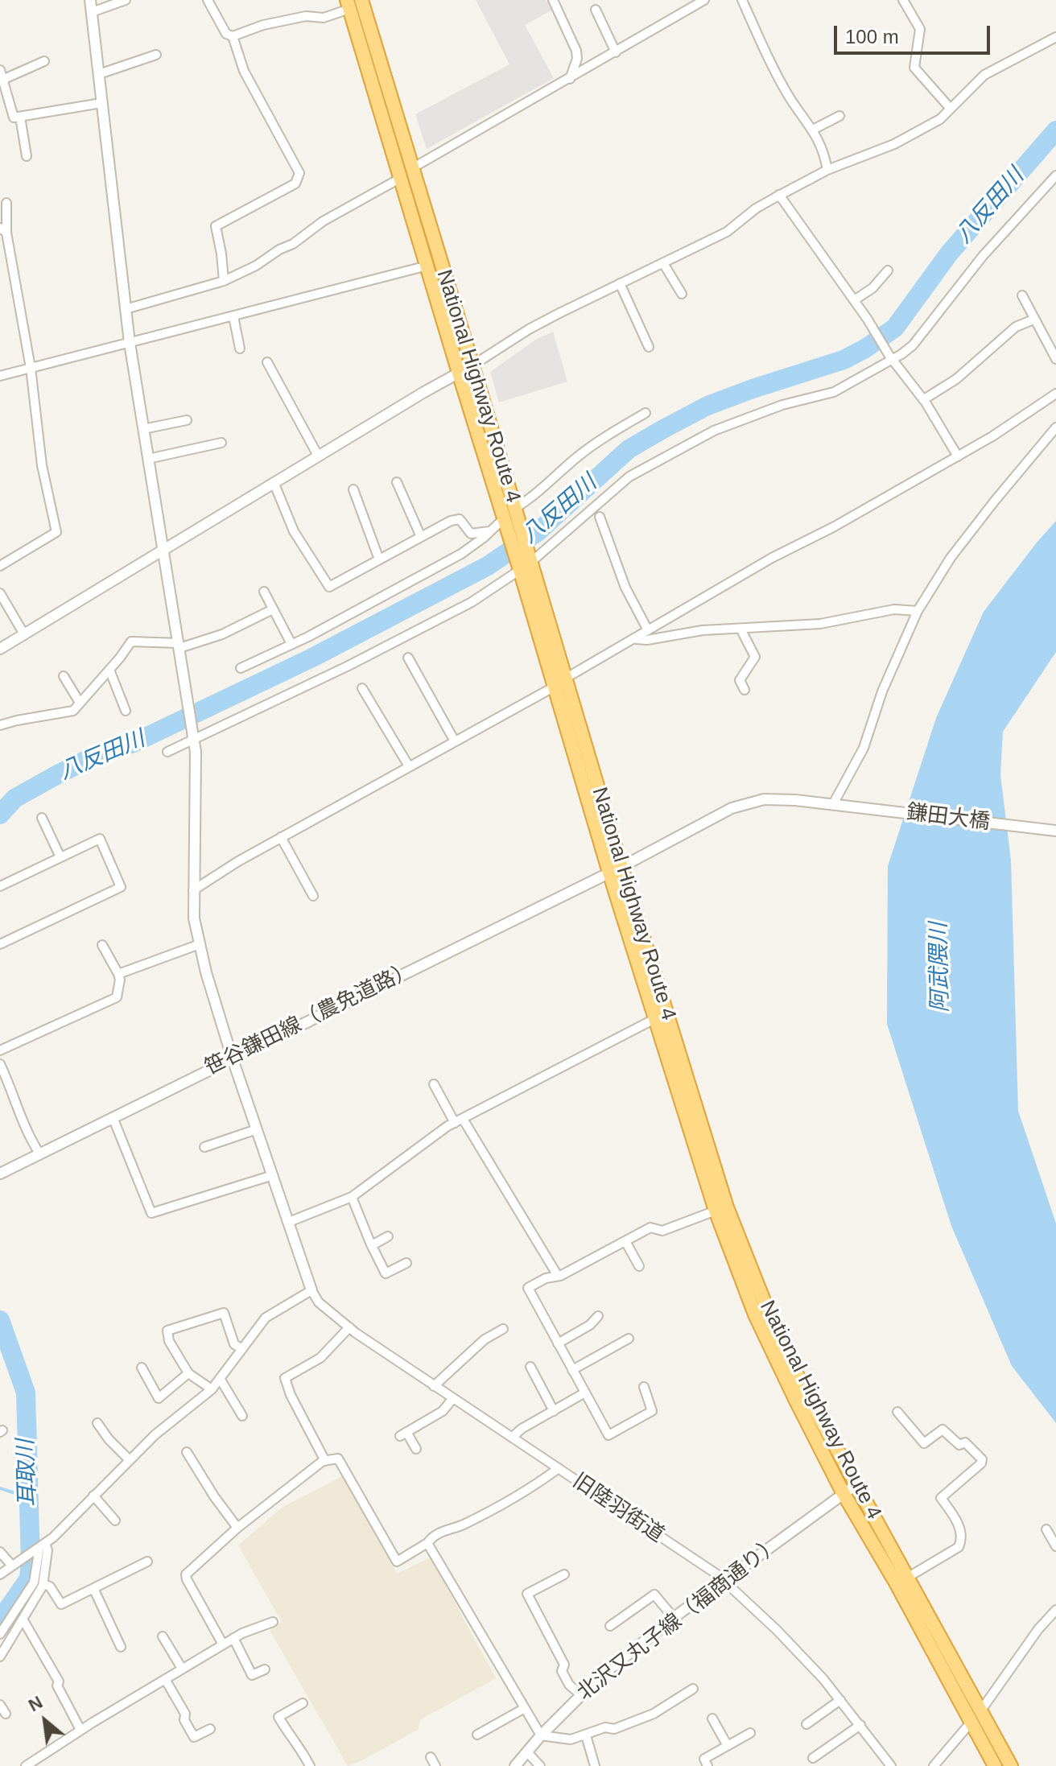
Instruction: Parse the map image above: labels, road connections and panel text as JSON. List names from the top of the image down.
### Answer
{
  "streets": {
    "highway": ["National Highway Route 4"],
    "street": [
      "鎌田大橋",
      "笹谷鎌田線（農免道路）",
      "旧陸羽街道",
      "北沢又丸子線（福商通り）"
    ]
  },
  "crossings": [
    ["National Highway Route 4", "鎌田大橋"],
    ["National Highway Route 4", "笹谷鎌田線（農免道路）"],
    ["National Highway Route 4", "北沢又丸子線（福商通り）"],
    ["鎌田大橋", "笹谷鎌田線（農免道路）"],
    ["旧陸羽街道", "北沢又丸子線（福商通り）"]
  ],
  "water": ["八反田川", "阿武隈川", "耳取川"],
  "scale_bar": "100 m",
  "north": "top left"
}
